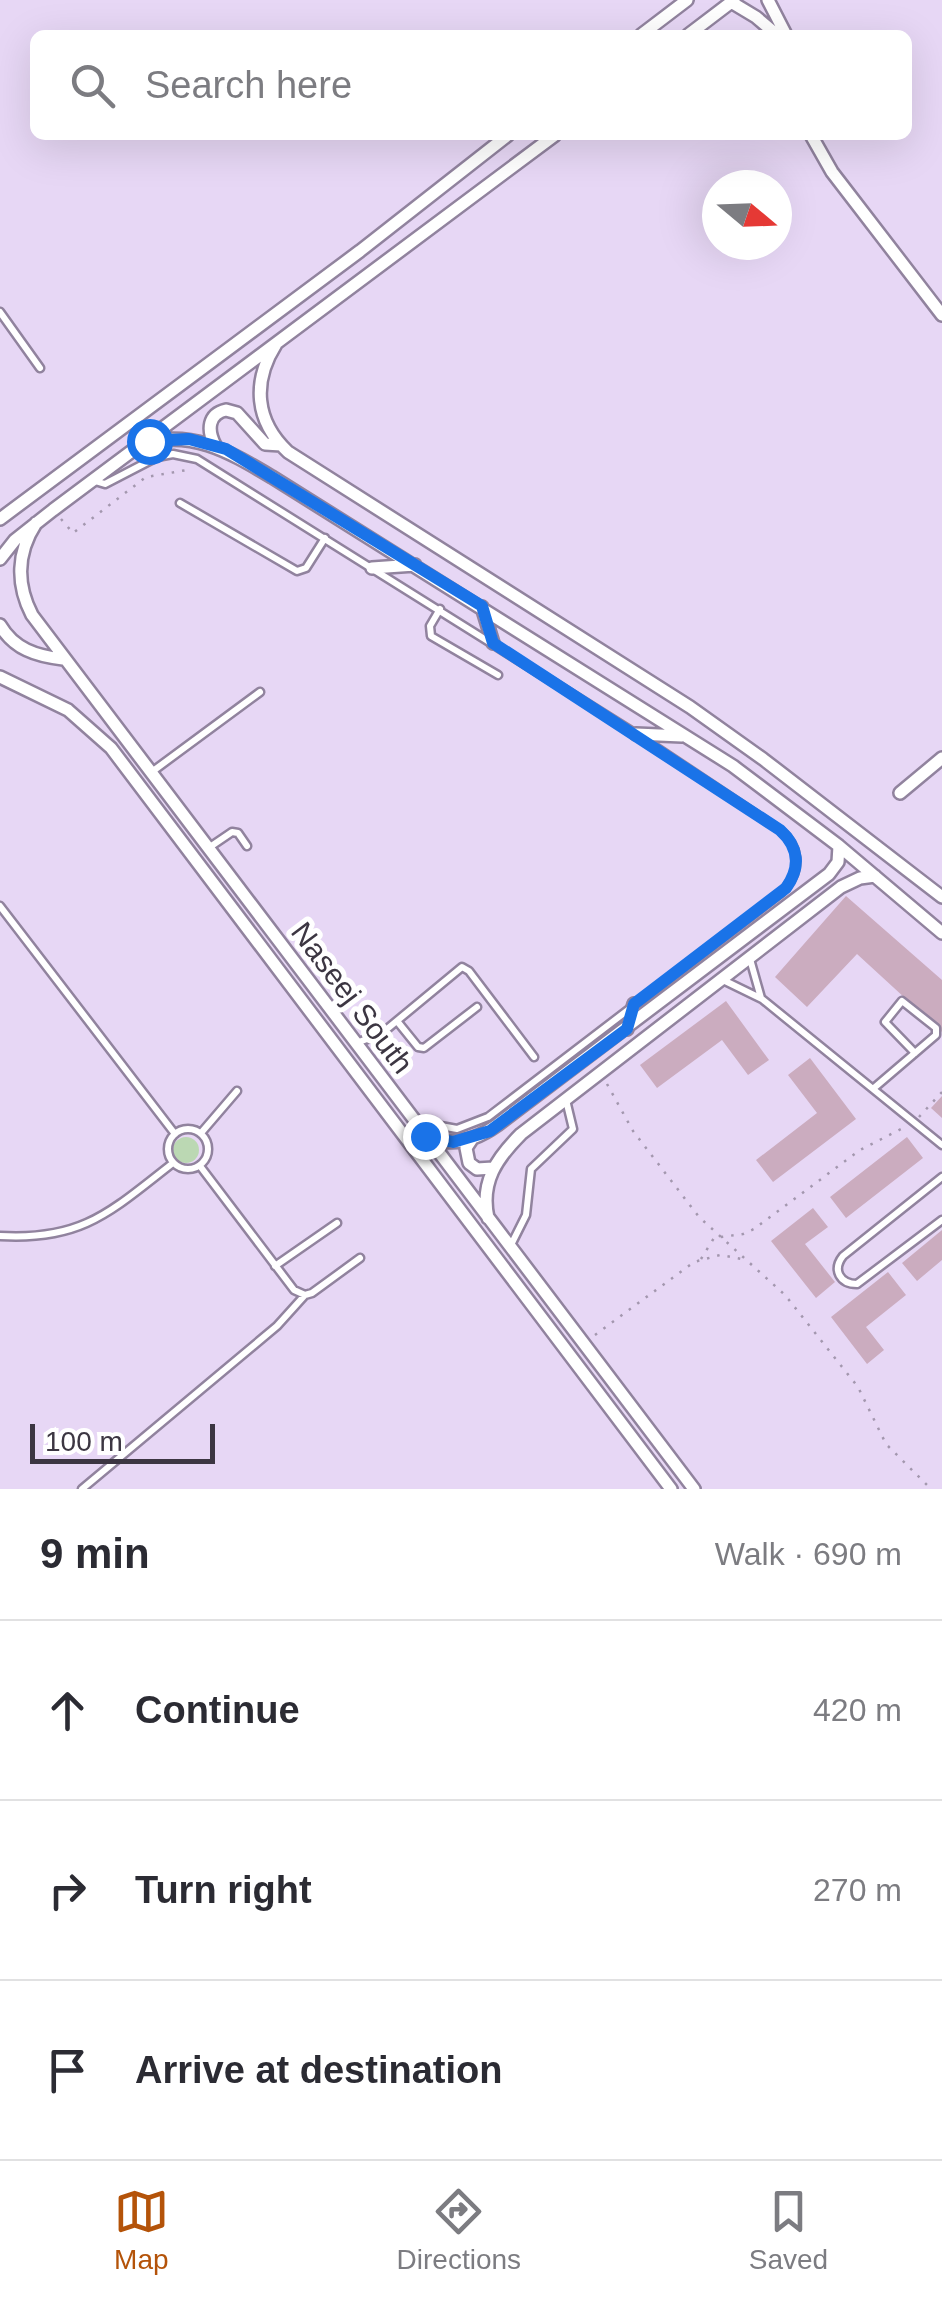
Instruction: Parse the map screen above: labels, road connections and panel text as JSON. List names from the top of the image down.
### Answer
{
  "streets": {
    "street": ["Naseej South"]
  },
  "scale_bar": "100 m",
  "north": "right",
  "page": {
    "search": "Search here",
    "scale": "100 m",
    "heading": ["9 min", "Walk · 690 m"],
    "list": [
      ["Continue", "420 m"],
      ["Turn right", "270 m"],
      "Arrive at destination"
    ],
    "nav": ["Map", "Directions", "Saved"]
  }
}
